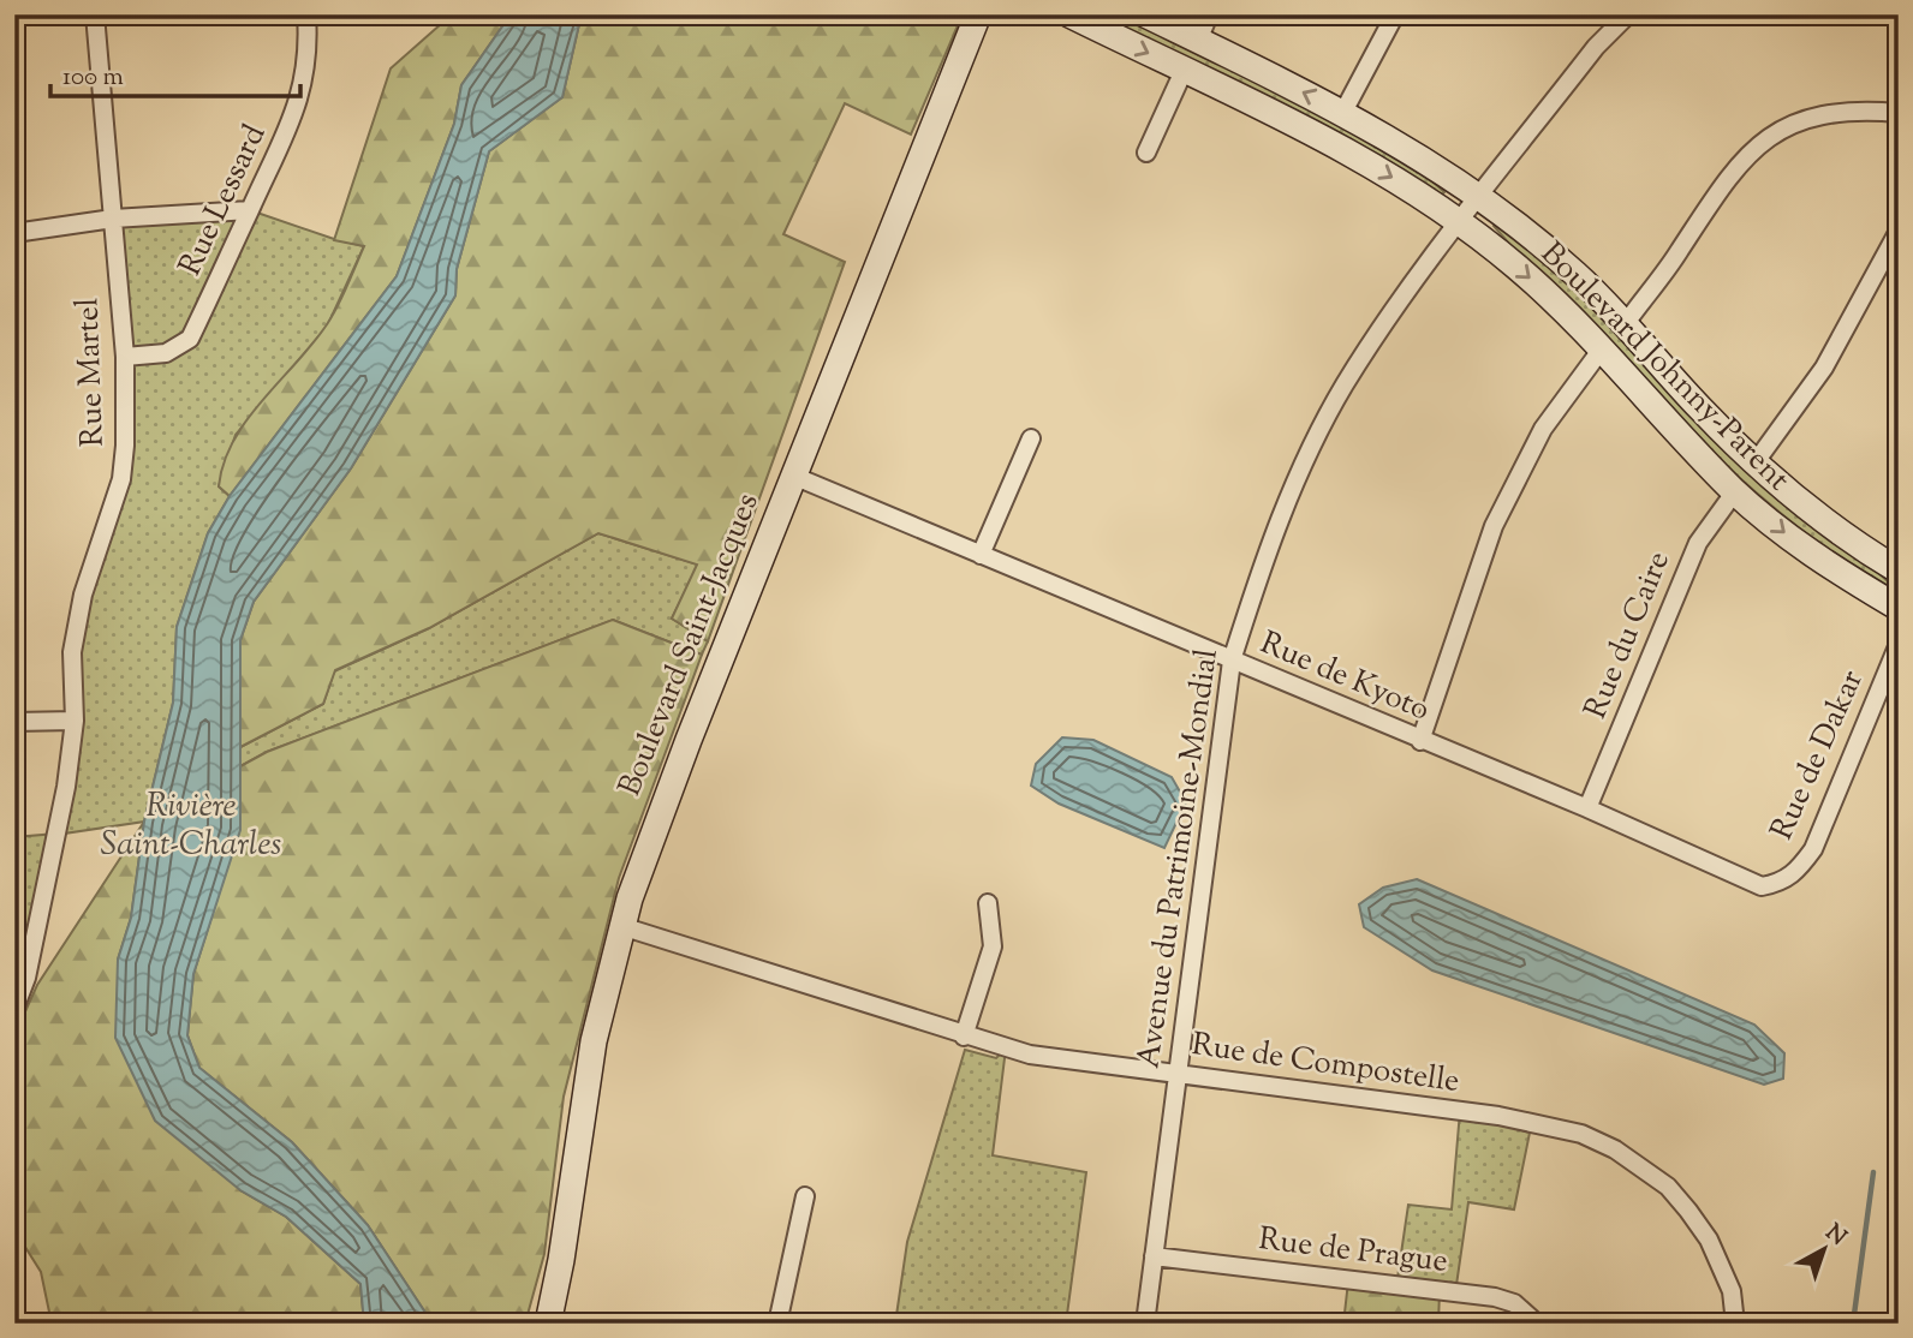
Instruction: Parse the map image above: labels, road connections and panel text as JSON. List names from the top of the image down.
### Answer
{
  "streets": {
    "street": [
      "Rue Lessard",
      "Boulevard Johnny-Parent",
      "Rue Martel",
      "Rue du Caire",
      "Boulevard Saint-Jacques",
      "Rue de Kyoto",
      "Rue de Dakar",
      "Avenue du Patrimoine-Mondial",
      "Rue de Compostelle",
      "Rue de Prague"
    ]
  },
  "crossings": [
    ["Rue Lessard", "Rue Martel"],
    ["Boulevard Johnny-Parent", "Rue du Caire"],
    ["Boulevard Johnny-Parent", "Avenue du Patrimoine-Mondial"],
    ["Rue du Caire", "Rue de Kyoto"],
    ["Boulevard Saint-Jacques", "Rue de Kyoto"],
    ["Boulevard Saint-Jacques", "Rue de Compostelle"],
    ["Rue de Kyoto", "Rue de Dakar"],
    ["Rue de Kyoto", "Avenue du Patrimoine-Mondial"],
    ["Avenue du Patrimoine-Mondial", "Rue de Compostelle"],
    ["Avenue du Patrimoine-Mondial", "Rue de Prague"]
  ],
  "water": ["Rivière Saint-Charles"],
  "scale_bar": "100 m",
  "north": "top right"
}
